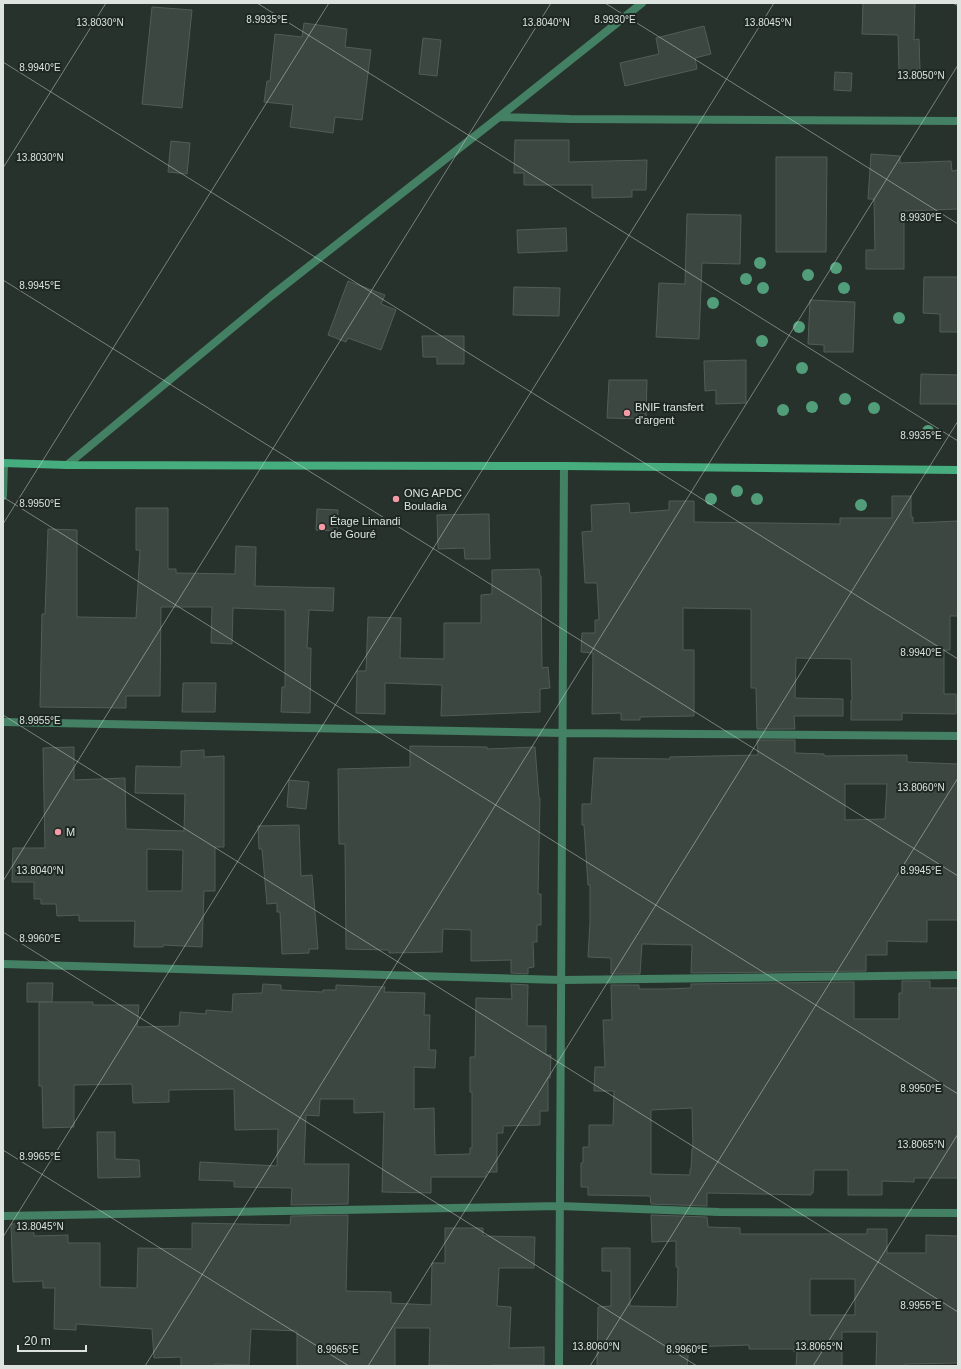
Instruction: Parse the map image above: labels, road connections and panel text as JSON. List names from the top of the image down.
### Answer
{
  "places": [
    "BNIF transfert d'argent",
    "ONG APDC Bouladia",
    "Étage Limandi de Gouré",
    "M"
  ],
  "scale_bar": "20 m",
  "coordinates": [
    "8.9935°E",
    "8.9930°E",
    "13.8030°N",
    "13.8040°N",
    "13.8045°N",
    "8.9940°E",
    "13.8050°N",
    "8.9945°E",
    "8.9950°E",
    "8.9955°E",
    "13.8060°N",
    "8.9960°E",
    "13.8065°N",
    "8.9965°E"
  ]
}
